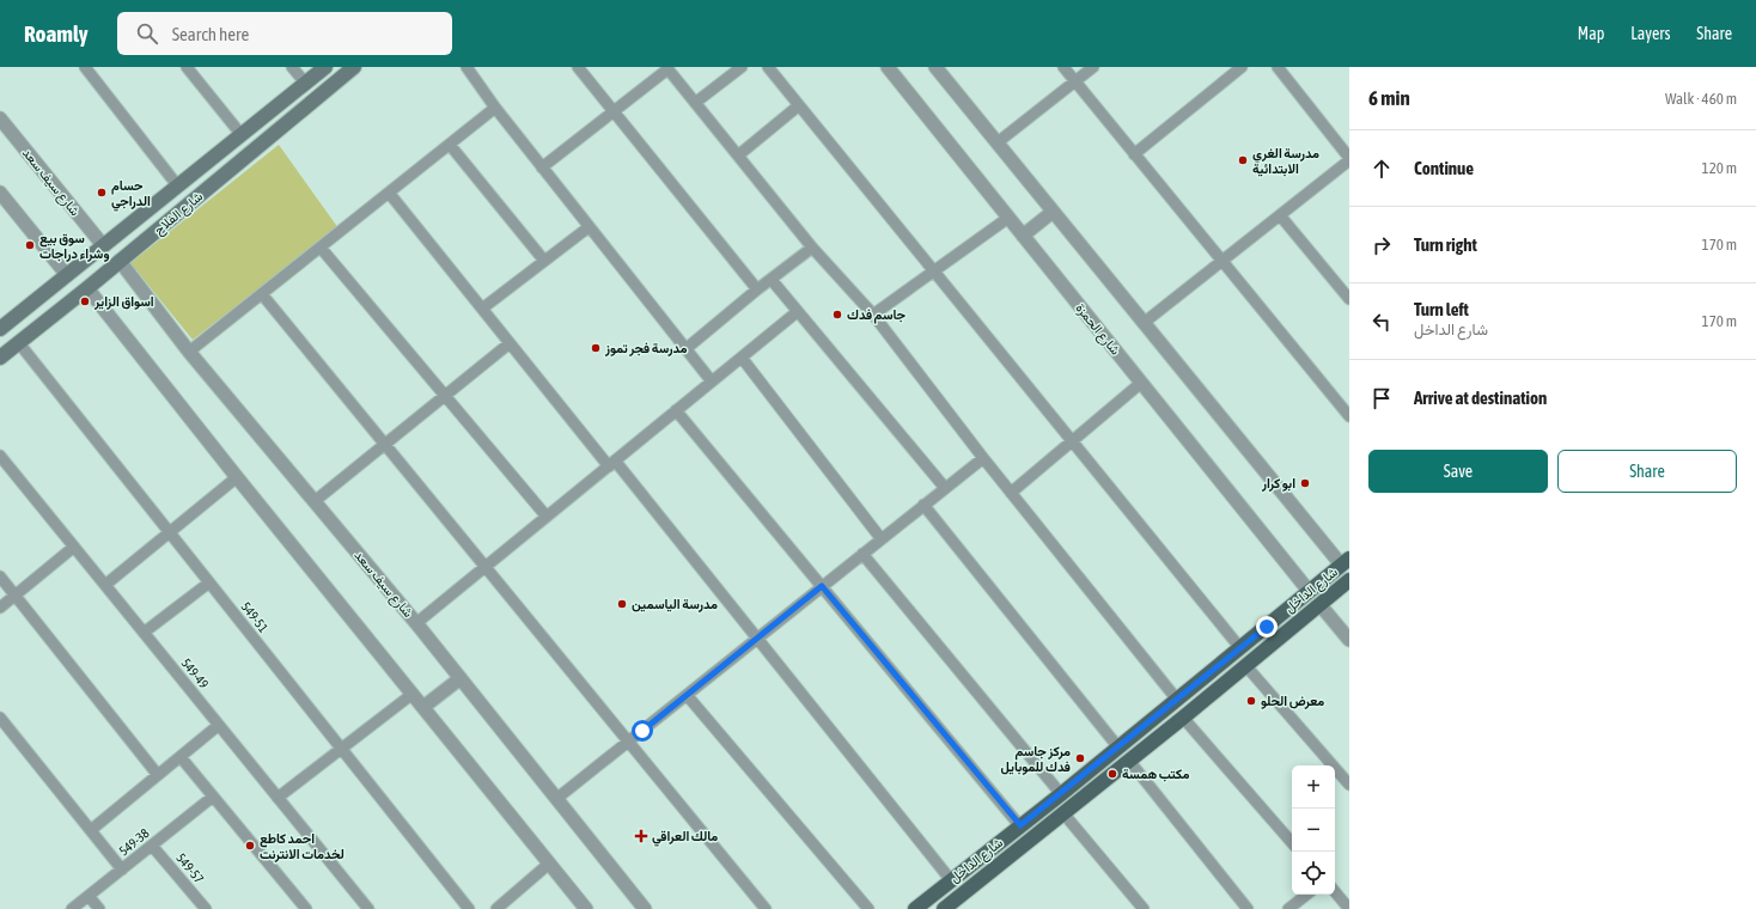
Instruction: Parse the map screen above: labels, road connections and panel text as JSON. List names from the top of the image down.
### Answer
{
  "streets": {
    "main road": ["شارع الفلاح", "شارع الداخل"],
    "street": [
      "شارع سيف سعد",
      "شارع الحمزة",
      "549-51",
      "549-49",
      "549-38",
      "549-57"
    ]
  },
  "crossings": [
    ["شارع سيف سعد", "شارع الفلاح"],
    ["شارع الفلاح", "549-51"],
    ["شارع الحمزة", "شارع الداخل"],
    ["549-38", "549-57"]
  ],
  "places": {
    "other": [
      "مدرسة الغري الابتدائية",
      "حسام الدراجي",
      "سوق بيع وشراء دراجات",
      "اسواق الزاير",
      "جاسم فدك",
      "مدرسة فجر تموز",
      "ابو كرار",
      "مدرسة الياسمين",
      "معرض الحلو",
      "مركز جاسم فدك للموبايل",
      "مكتب همسة",
      "احمد كاطع لخدمات الانترنت"
    ],
    "health": ["مالك العراقي"]
  },
  "page": {
    "header": "Roamly",
    "search": "Search here",
    "nav": ["Map", "Layers", "Share"],
    "heading": ["6 min", "Walk · 460 m"],
    "list": [
      ["Continue", "120 m"],
      ["Turn right", "170 m"],
      ["Turn left", "شارع الداخل", "170 m"],
      "Arrive at destination"
    ],
    "buttons": ["Save", "Share"],
    "map_buttons": ["+", "−"]
  }
}
